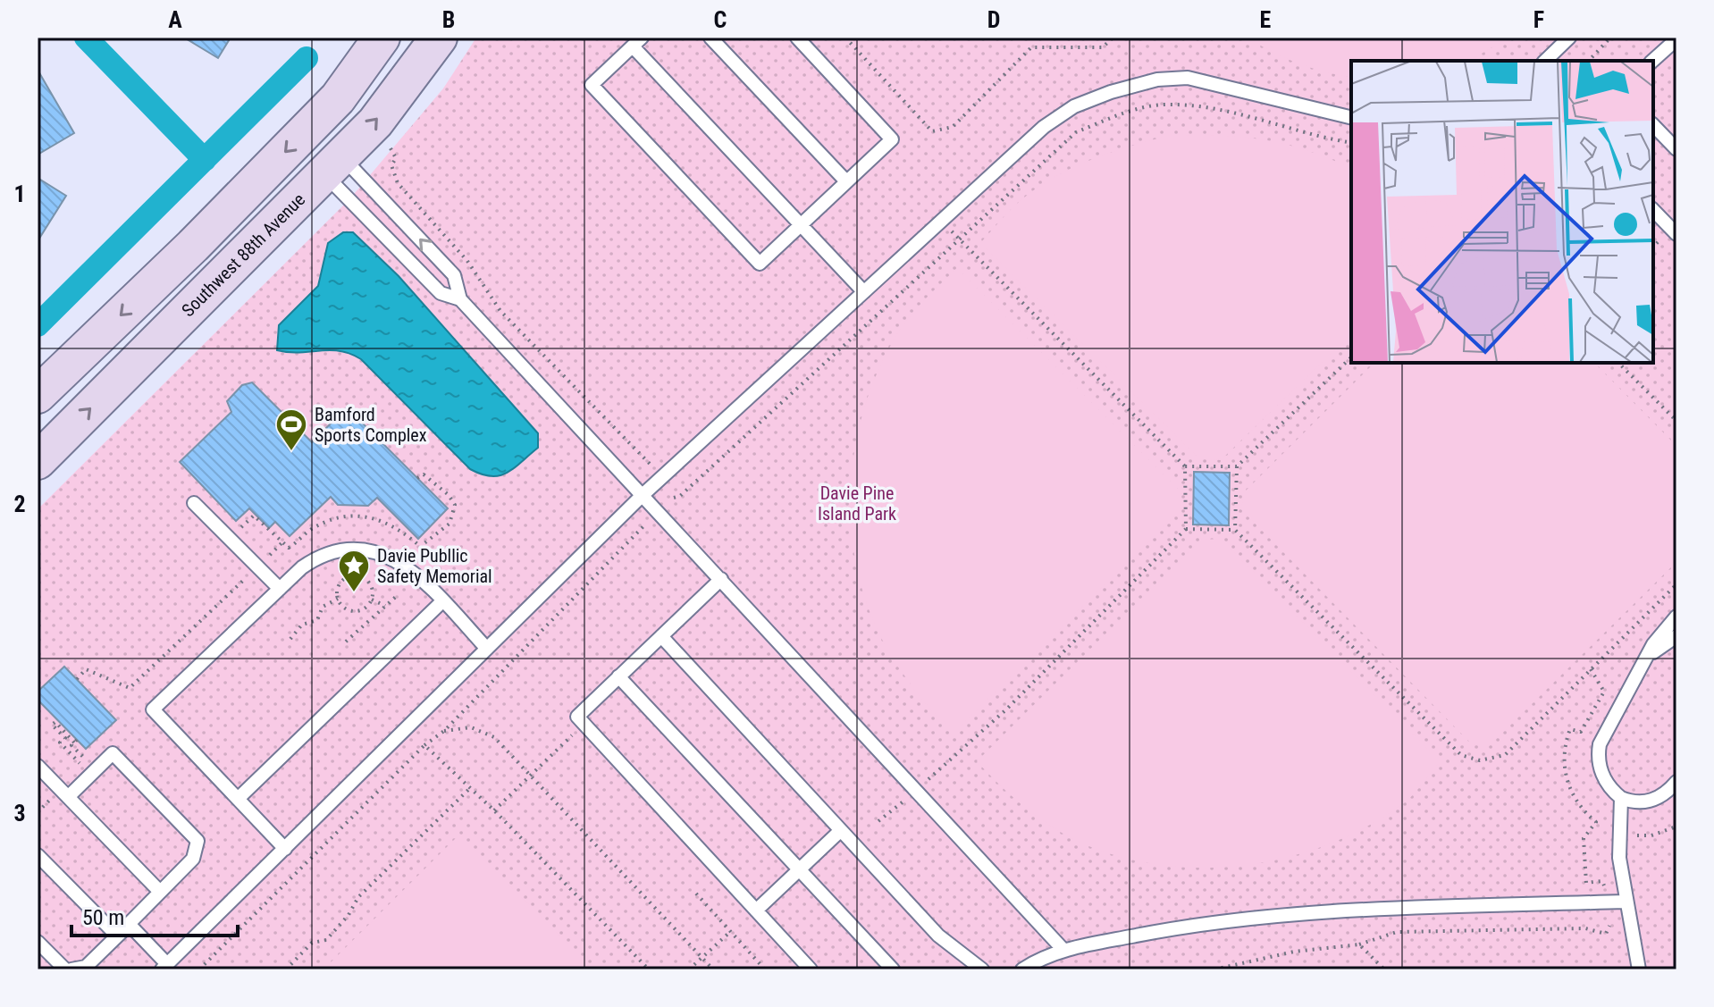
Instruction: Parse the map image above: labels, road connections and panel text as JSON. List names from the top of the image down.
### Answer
{
  "streets": {
    "main road": ["Southwest 88th Avenue"]
  },
  "parks": ["Davie Pine Island Park"],
  "places": {
    "sports": ["Bamford Sports Complex"],
    "place": ["Davie Publlic Safety Memorial"]
  },
  "scale_bar": "50 m",
  "grid": {
    "columns": [
      "A",
      "B",
      "C",
      "D",
      "E",
      "F"
    ],
    "rows": ["1", "2", "3"]
  }
}
